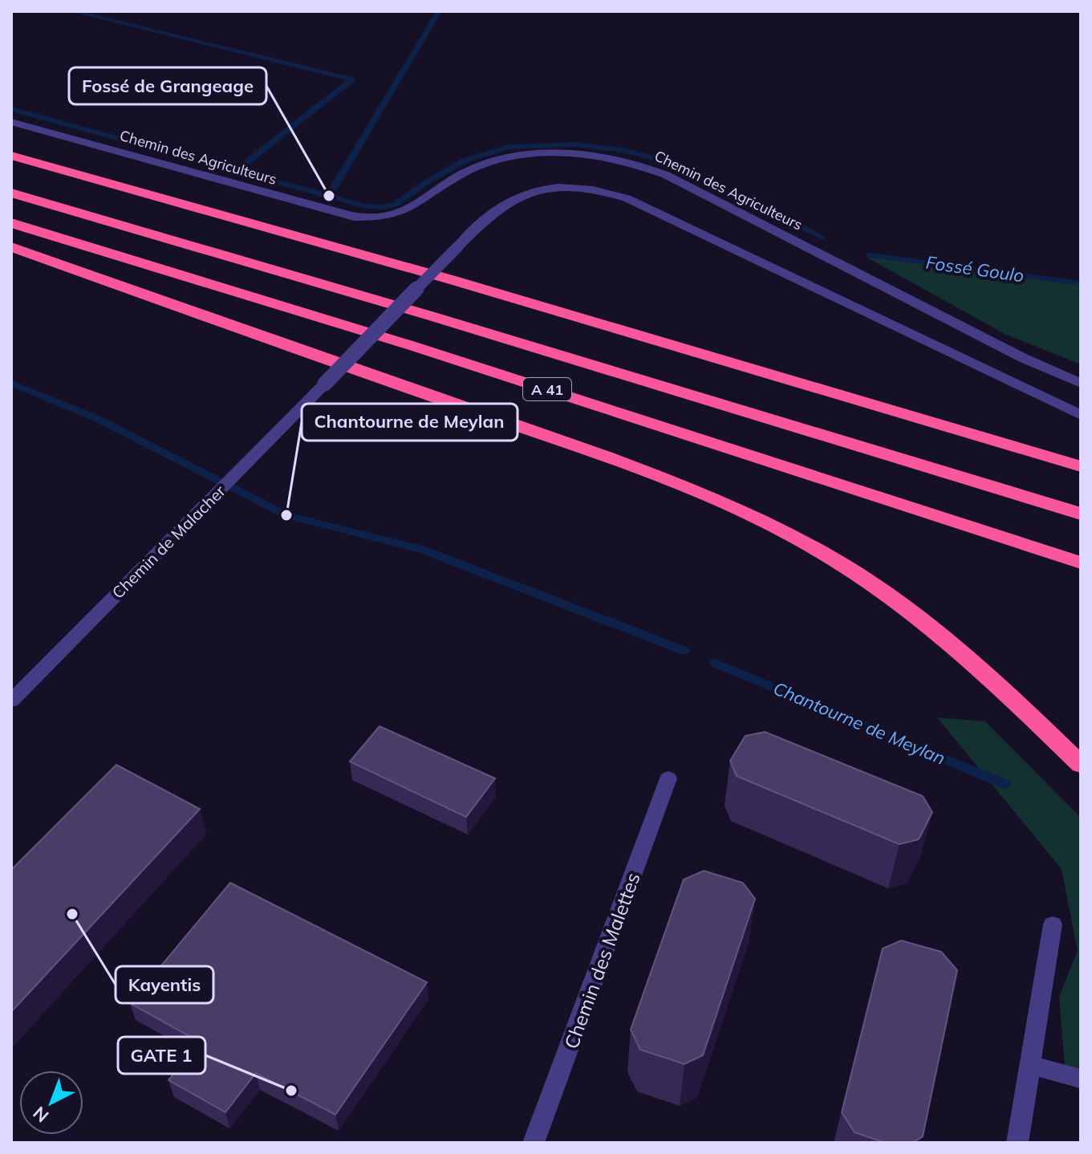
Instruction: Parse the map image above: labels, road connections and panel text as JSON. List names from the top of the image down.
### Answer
{
  "streets": {
    "highway": ["A 41"],
    "street": ["Chemin des Agriculteurs", "Chemin de Malacher", "Chemin des Malettes"]
  },
  "water": ["Fossé Goulo", "Chantourne de Meylan"],
  "places": [
    "Fossé de Grangeage",
    "Chantourne de Meylan",
    "Kayentis",
    "GATE 1"
  ],
  "north": "bottom left"
}
